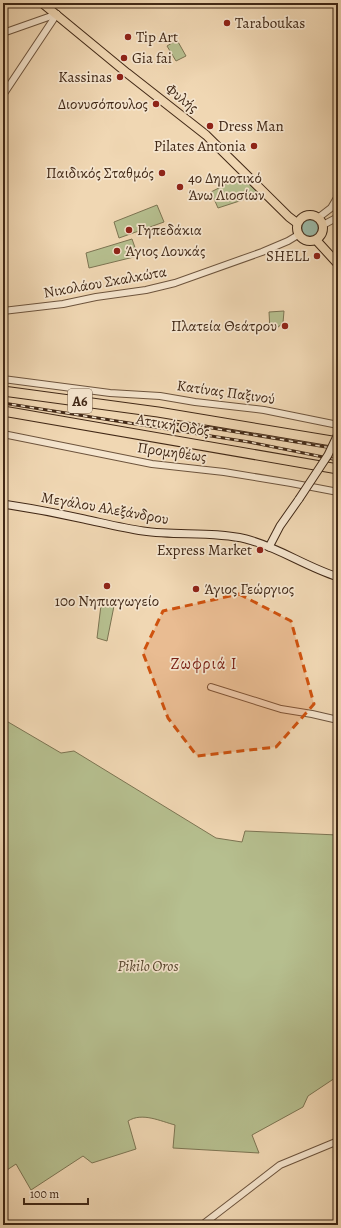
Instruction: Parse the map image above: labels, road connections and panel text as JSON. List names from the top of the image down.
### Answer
{
  "streets": {
    "highway": ["Α6", "Αττική Οδός"],
    "main road": ["Φυλής", "Μεγάλου Αλεξάνδρου"],
    "street": ["Νικολάου Σκαλκώτα", "Κατίνας Παξινού", "Προμηθέως"]
  },
  "crossings": [
    ["Φυλής", "Νικολάου Σκαλκώτα"]
  ],
  "districts": ["Ζωφριά Ι"],
  "parks": ["Pikilo Oros"],
  "places": [
    "Taraboukas",
    "Tip Art",
    "Gia fai",
    "Kassinas",
    "Διονυσόπουλος",
    "Dress Man",
    "Pilates Antonia",
    "Παιδικός Σταθμός",
    "4ο Δημοτικό Άνω Λιοσίων",
    "Γηπεδάκια",
    "Άγιος Λουκάς",
    "SHELL",
    "Πλατεία Θεάτρου",
    "Express Market",
    "10ο Νηπιαγωγείο",
    "Άγιος Γεώργιος"
  ],
  "scale_bar": "100 m"
}
